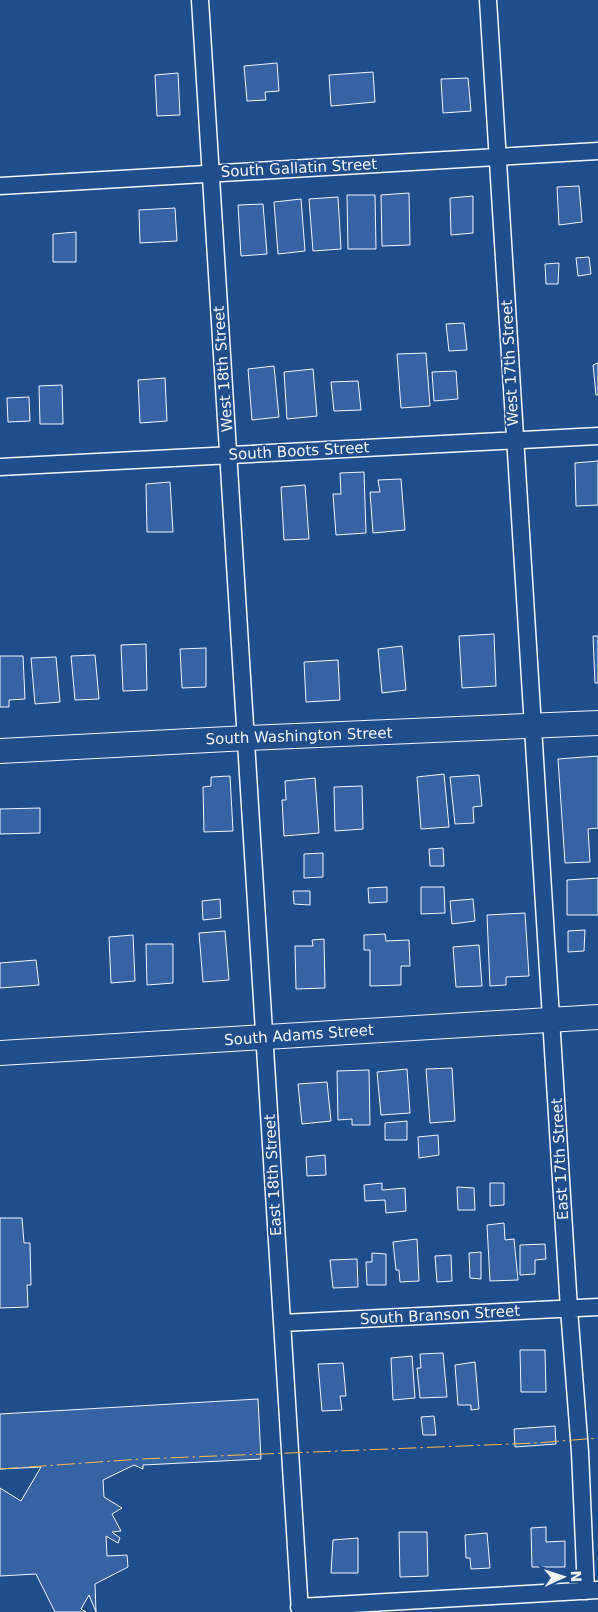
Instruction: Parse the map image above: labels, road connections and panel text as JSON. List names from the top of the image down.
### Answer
{
  "streets": {
    "main road": ["South Washington Street", "South Adams Street"],
    "street": [
      "South Gallatin Street",
      "West 17th Street",
      "West 18th Street",
      "South Boots Street",
      "East 17th Street",
      "East 18th Street",
      "South Branson Street"
    ]
  },
  "crossings": [
    ["South Gallatin Street", "West 17th Street"],
    ["South Gallatin Street", "West 18th Street"],
    ["West 17th Street", "South Boots Street"],
    ["West 17th Street", "South Washington Street"],
    ["West 17th Street", "East 17th Street"],
    ["West 18th Street", "South Boots Street"],
    ["West 18th Street", "South Washington Street"],
    ["West 18th Street", "East 18th Street"],
    ["South Washington Street", "East 17th Street"],
    ["South Washington Street", "East 18th Street"],
    ["South Adams Street", "East 17th Street"],
    ["South Adams Street", "East 18th Street"],
    ["East 17th Street", "South Branson Street"],
    ["East 18th Street", "South Branson Street"]
  ],
  "north": "right"
}
